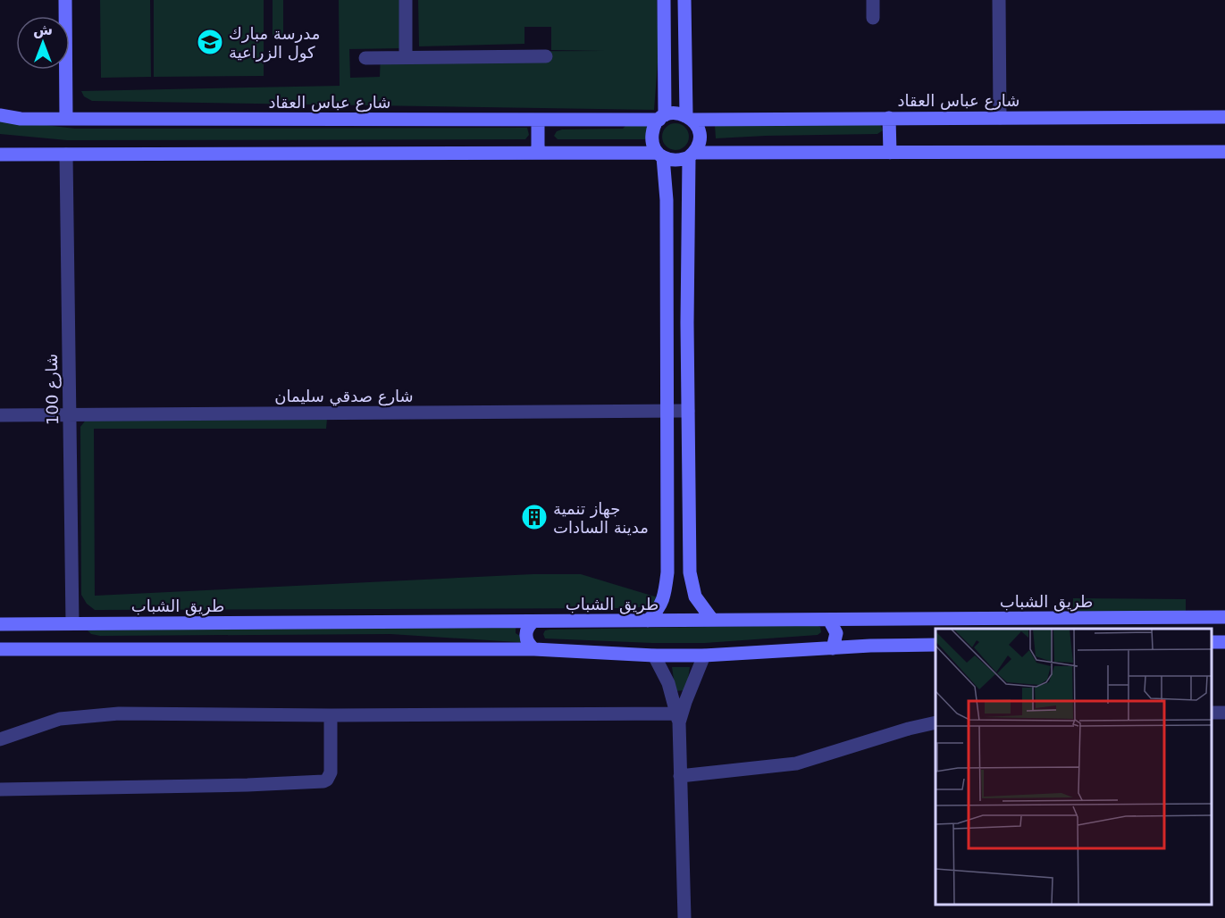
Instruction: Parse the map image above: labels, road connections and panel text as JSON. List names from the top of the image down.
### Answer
{
  "streets": {
    "main road": ["شارع عباس العقاد", "طريق الشباب"],
    "street": ["شارع 100", "شارع صدقي سليمان"]
  },
  "crossings": [
    ["شارع 100", "شارع صدقي سليمان"],
    ["شارع 100", "طريق الشباب"]
  ],
  "places": {
    "school or university": ["مدرسة مبارك كول الزراعية"],
    "building": ["جهاز تنمية مدينة السادات"]
  },
  "north": "top"
}
